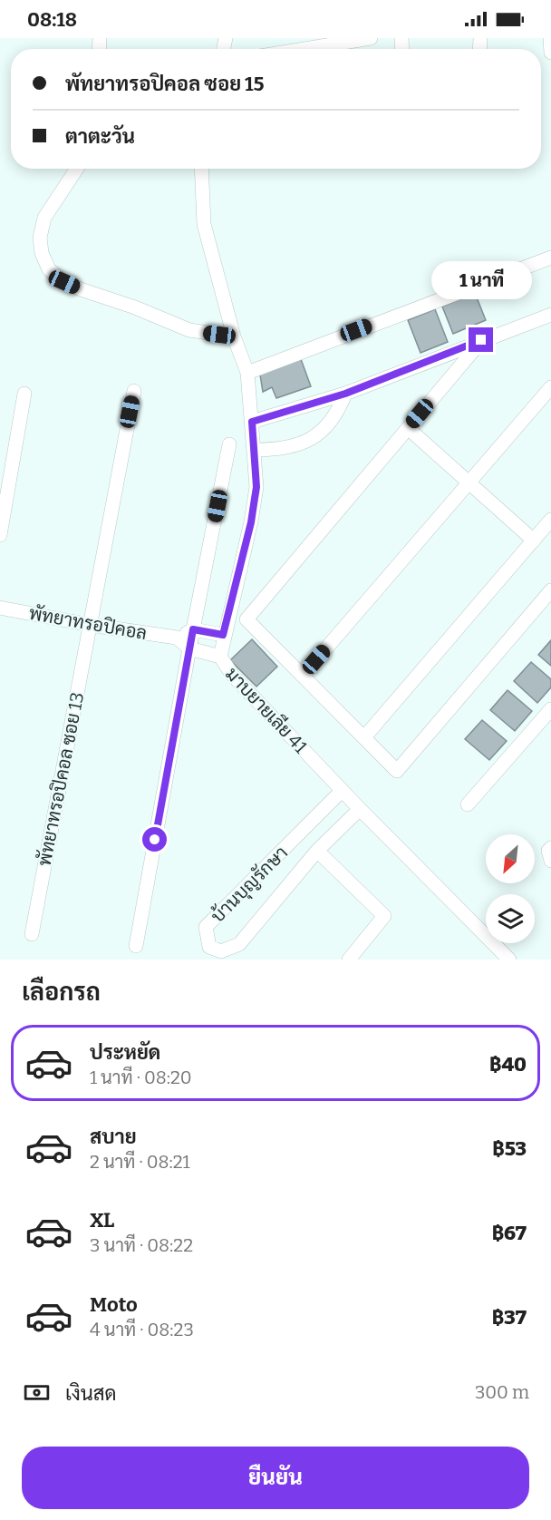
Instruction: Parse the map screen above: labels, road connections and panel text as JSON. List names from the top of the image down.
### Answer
{
  "streets": {
    "street": [
      "พัทยาทรอปิคอล",
      "มาบยายเลีย 41",
      "พัทยาทรอปิคอล ซอย 13",
      "บ้านบุญรักษา"
    ]
  },
  "crossings": [
    ["พัทยาทรอปิคอล", "พัทยาทรอปิคอล ซอย 13"],
    ["มาบยายเลีย 41", "บ้านบุญรักษา"]
  ],
  "north": "bottom left",
  "page": {
    "status": "08:18",
    "banner": ["พัทยาทรอปิคอล ซอย 15", "ตาตะวัน"],
    "bubble": "1 นาที",
    "heading": "เลือกรถ",
    "list": [
      {
        "name": "ประหยัด",
        "note": "1 นาที · 08:20",
        "value": "฿40"
      },
      {
        "name": "สบาย",
        "note": "2 นาที · 08:21",
        "value": "฿53"
      },
      {
        "name": "XL",
        "note": "3 นาที · 08:22",
        "value": "฿67"
      },
      {
        "name": "Moto",
        "note": "4 นาที · 08:23",
        "value": "฿37"
      }
    ],
    "pay": ["เงินสด", "300 m"],
    "buttons": "ยืนยัน"
  }
}
